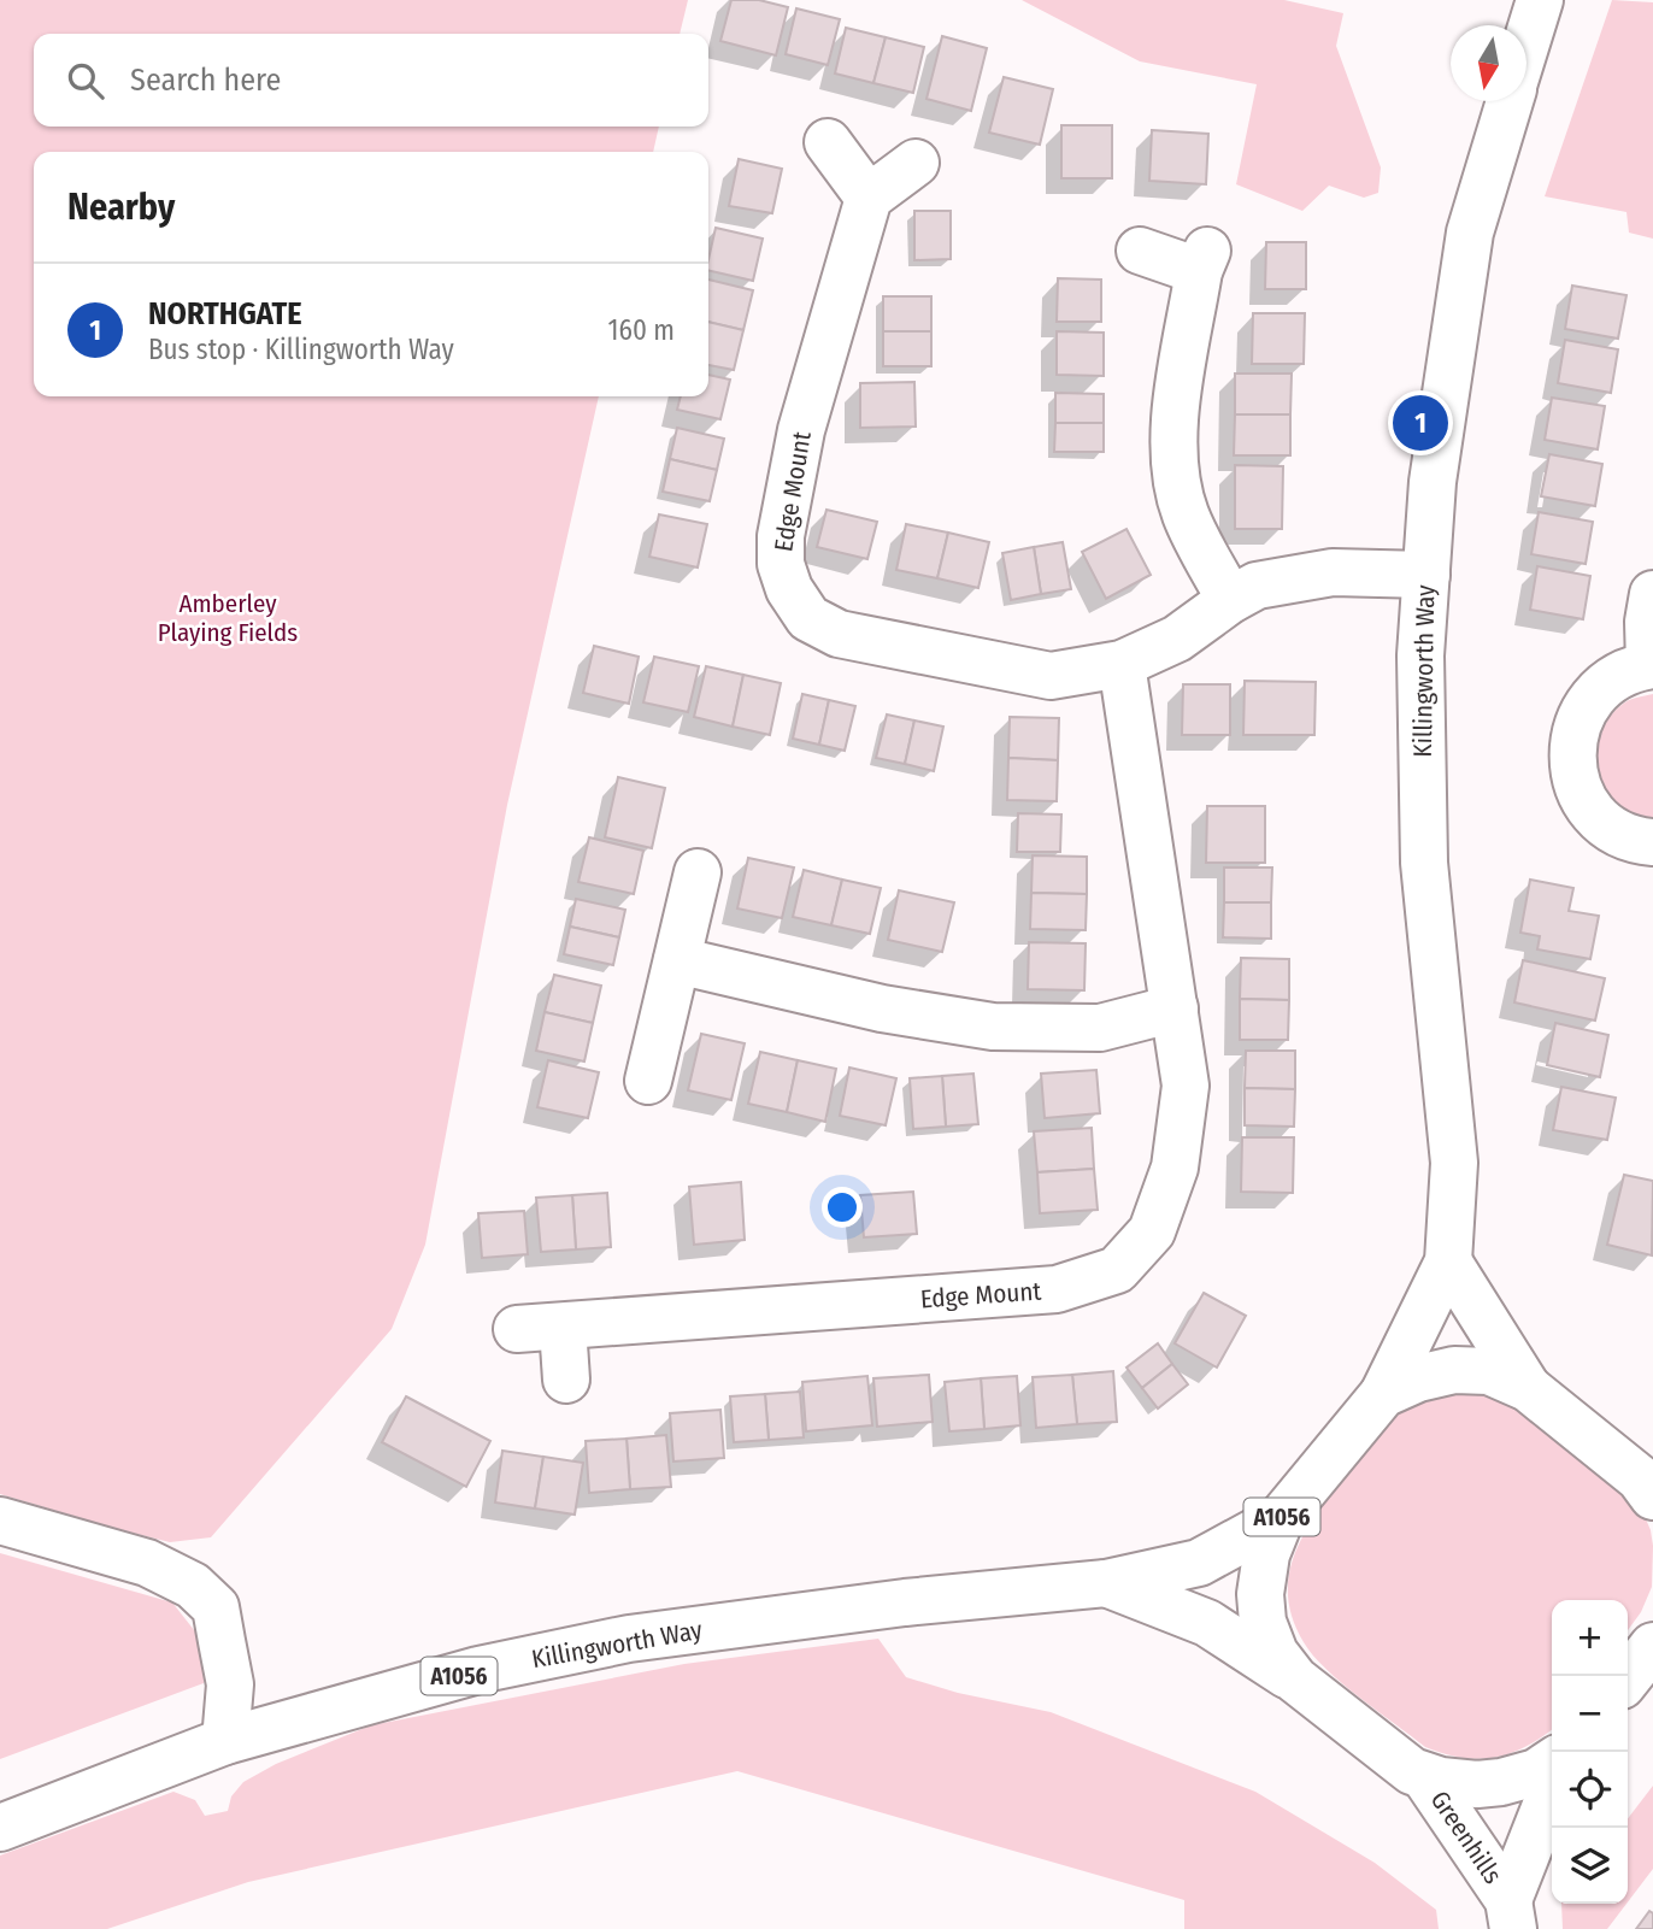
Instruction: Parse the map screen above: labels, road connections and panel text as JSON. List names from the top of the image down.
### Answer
{
  "streets": {
    "street": [
      "Edge Mount",
      "Killingworth Way",
      "A1056",
      "Greenhills"
    ]
  },
  "crossings": [
    ["Edge Mount", "Killingworth Way"],
    ["Killingworth Way", "Greenhills"]
  ],
  "parks": ["Amberley Playing Fields"],
  "north": "bottom",
  "page": {
    "search": "Search here",
    "heading": "Nearby",
    "list": [
      {
        "mark": "1",
        "name": "NORTHGATE",
        "note": "Bus stop · Killingworth Way",
        "value": "160 m"
      }
    ],
    "pins": "1",
    "map_buttons": ["+", "−"]
  }
}
